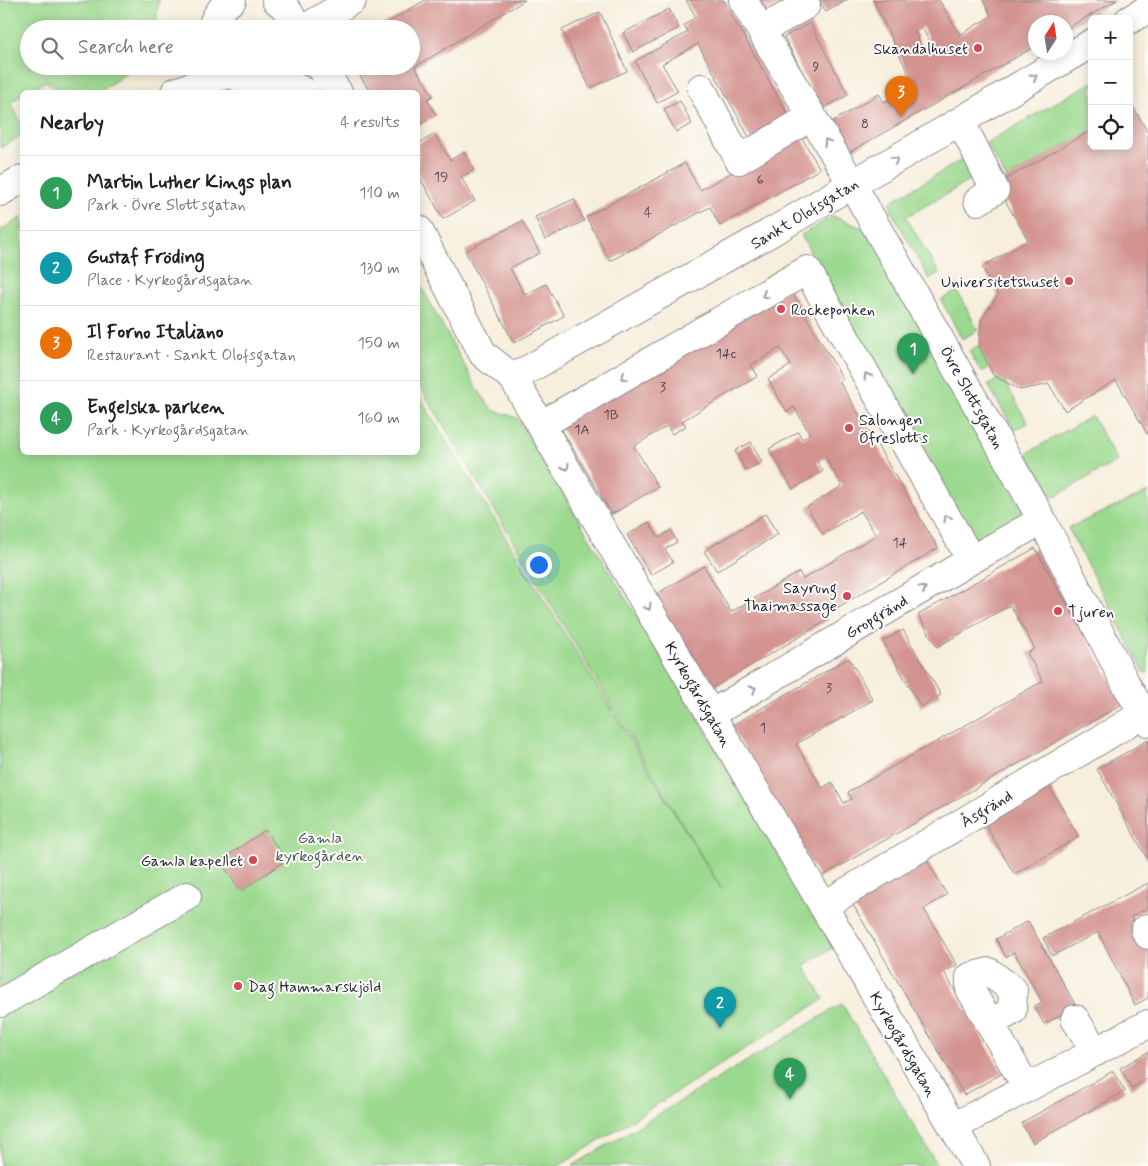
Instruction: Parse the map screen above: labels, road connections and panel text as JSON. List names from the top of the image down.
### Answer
{
  "streets": {
    "street": [
      "Sankt Olofsgatan",
      "Övre Slottsgatan",
      "Gropgränd",
      "Kyrkogårdsgatan",
      "Åsgränd"
    ]
  },
  "crossings": [
    ["Sankt Olofsgatan", "Övre Slottsgatan"],
    ["Sankt Olofsgatan", "Kyrkogårdsgatan"],
    ["Övre Slottsgatan", "Gropgränd"],
    ["Övre Slottsgatan", "Åsgränd"],
    ["Gropgränd", "Kyrkogårdsgatan"],
    ["Kyrkogårdsgatan", "Åsgränd"]
  ],
  "one_way": ["Sankt Olofsgatan", "Gropgränd"],
  "parks": ["Gamla kyrkogården"],
  "places": [
    "Skandalhuset",
    "Universitetshuset",
    "Rockeponken",
    "Salongen Öfreslotts",
    "Sayrung Thaimassage",
    "Tjuren",
    "Gamla kapellet",
    "Dag Hammarskjöld"
  ],
  "house_numbers": [
    "9",
    "8",
    "19",
    "6",
    "4",
    "14c",
    "3",
    "1B",
    "1A",
    "14",
    "3",
    "1"
  ],
  "north": "top",
  "page": {
    "map_buttons": ["+", "−"],
    "search": "Search here",
    "pins": [
      "3",
      "1",
      "2",
      "4"
    ],
    "heading": ["Nearby", "4 results"],
    "list": [
      {
        "mark": "1",
        "name": "Martin Luther Kings plan",
        "note": "Park · Övre Slottsgatan",
        "value": "110 m"
      },
      {
        "mark": "2",
        "name": "Gustaf Fröding",
        "note": "Place · Kyrkogårdsgatan",
        "value": "130 m"
      },
      {
        "mark": "3",
        "name": "Il Forno Italiano",
        "note": "Restaurant · Sankt Olofsgatan",
        "value": "150 m"
      },
      {
        "mark": "4",
        "name": "Engelska parken",
        "note": "Park · Kyrkogårdsgatan",
        "value": "160 m"
      }
    ]
  }
}
